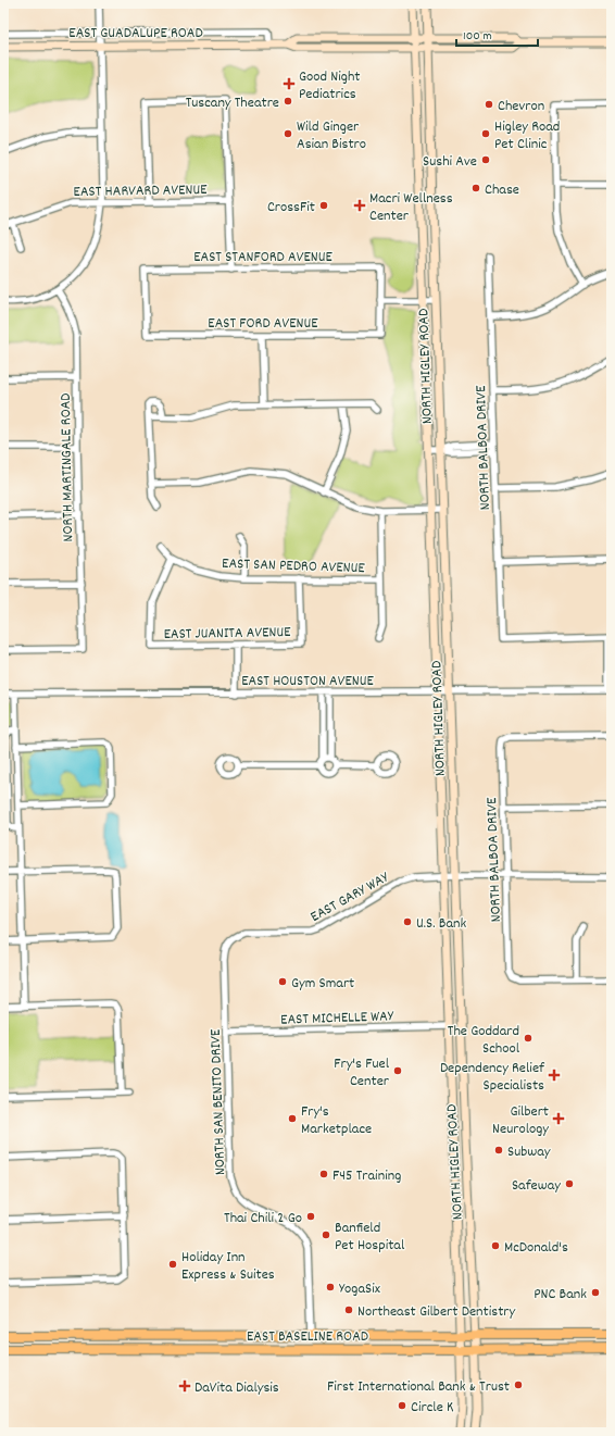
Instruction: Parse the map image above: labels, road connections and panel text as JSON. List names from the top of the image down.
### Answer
{
  "streets": {
    "main road": ["EAST GUADALUPE ROAD", "NORTH HIGLEY ROAD", "EAST BASELINE ROAD"],
    "street": [
      "EAST HARVARD AVENUE",
      "EAST STANFORD AVENUE",
      "EAST FORD AVENUE",
      "NORTH BALBOA DRIVE",
      "NORTH MARTINGALE ROAD",
      "EAST SAN PEDRO AVENUE",
      "EAST JUANITA AVENUE",
      "EAST HOUSTON AVENUE",
      "EAST GARY WAY",
      "EAST MICHELLE WAY",
      "NORTH SAN BENITO DRIVE"
    ]
  },
  "crossings": [
    ["EAST GUADALUPE ROAD", "NORTH HIGLEY ROAD"],
    ["EAST STANFORD AVENUE", "EAST FORD AVENUE"],
    ["NORTH HIGLEY ROAD", "EAST HOUSTON AVENUE"],
    ["NORTH HIGLEY ROAD", "EAST GARY WAY"],
    ["NORTH HIGLEY ROAD", "EAST MICHELLE WAY"],
    ["NORTH HIGLEY ROAD", "EAST BASELINE ROAD"],
    ["NORTH BALBOA DRIVE", "EAST GARY WAY"],
    ["EAST SAN PEDRO AVENUE", "EAST JUANITA AVENUE"],
    ["EAST GARY WAY", "NORTH SAN BENITO DRIVE"],
    ["EAST MICHELLE WAY", "NORTH SAN BENITO DRIVE"],
    ["NORTH SAN BENITO DRIVE", "EAST BASELINE ROAD"]
  ],
  "places": {
    "health": [
      "Good Night Pediatrics",
      "Macri Wellness Center",
      "Dependency Relief Specialists",
      "Gilbert Neurology",
      "DaVita Dialysis"
    ],
    "other": [
      "Tuscany Theatre",
      "Chevron",
      "Wild Ginger Asian Bistro",
      "Higley Road Pet Clinic",
      "Sushi Ave",
      "Chase",
      "CrossFit",
      "U.S. Bank",
      "Gym Smart",
      "The Goddard School",
      "Fry's Fuel Center",
      "Fry's Marketplace",
      "Subway",
      "F45 Training",
      "Safeway",
      "Thai Chili 2 Go",
      "Banfield Pet Hospital",
      "McDonald's",
      "Holiday Inn Express & Suites",
      "YogaSix",
      "PNC Bank",
      "Northeast Gilbert Dentistry",
      "First International Bank & Trust",
      "Circle K"
    ]
  },
  "scale_bar": "100 m"
}
